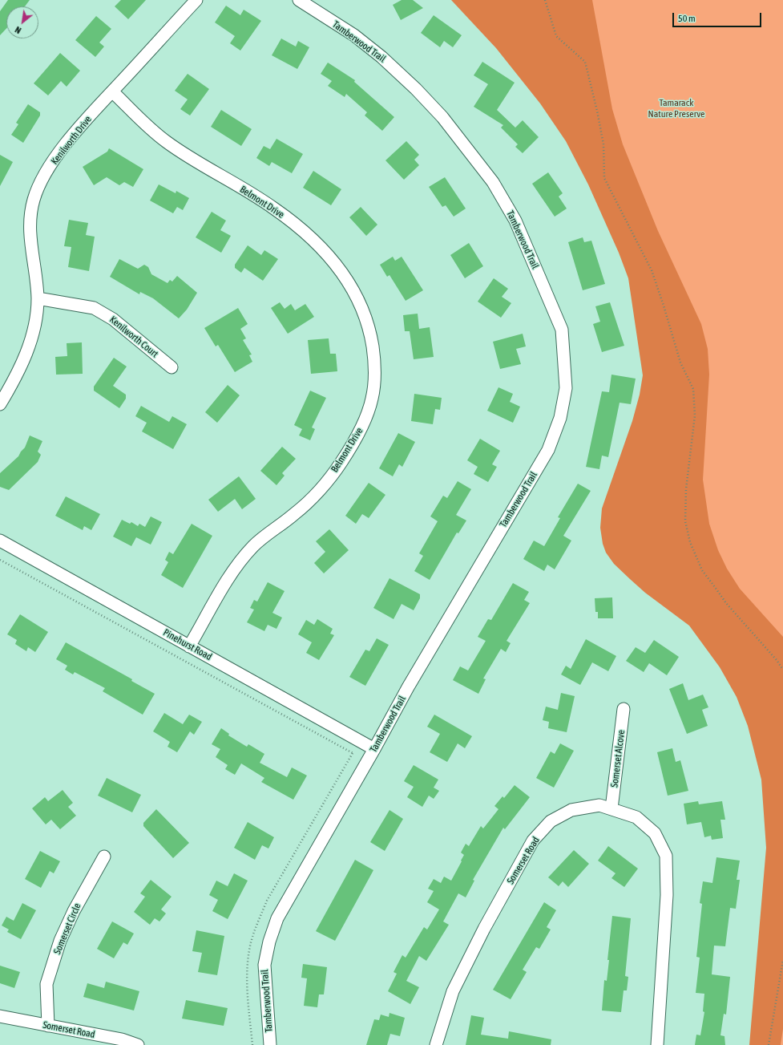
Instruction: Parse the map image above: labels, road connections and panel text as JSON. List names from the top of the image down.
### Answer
{
  "streets": {
    "street": [
      "Tamberwood Trail",
      "Kenilworth Drive",
      "Belmont Drive",
      "Kenilworth Court",
      "Pinehurst Road",
      "Somerset Alcove",
      "Somerset Road",
      "Somerset Circle"
    ]
  },
  "crossings": [
    ["Tamberwood Trail", "Pinehurst Road"],
    ["Kenilworth Drive", "Belmont Drive"],
    ["Kenilworth Drive", "Kenilworth Court"],
    ["Belmont Drive", "Pinehurst Road"],
    ["Somerset Alcove", "Somerset Road"],
    ["Somerset Road", "Somerset Circle"]
  ],
  "parks": ["Tamarack Nature Preserve"],
  "scale_bar": "50 m",
  "north": "bottom left"
}
